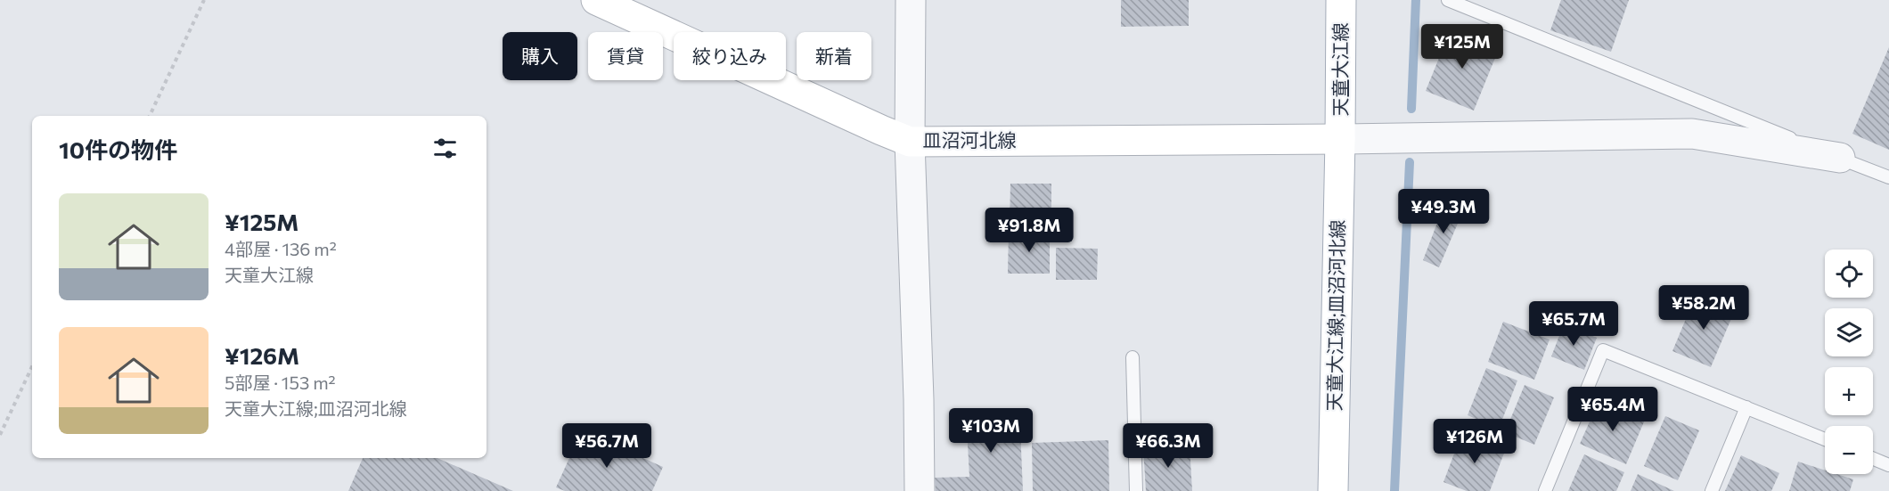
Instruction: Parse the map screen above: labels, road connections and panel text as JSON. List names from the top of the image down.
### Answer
{
  "streets": {
    "main road": ["天童大江線", "皿沼河北線", "天童大江線;皿沼河北線"]
  },
  "crossings": [
    ["天童大江線", "皿沼河北線"],
    ["天童大江線", "天童大江線;皿沼河北線"],
    ["皿沼河北線", "天童大江線;皿沼河北線"]
  ],
  "page": {
    "price": [
      "¥125M",
      "¥49.3M",
      "¥91.8M",
      "¥58.2M",
      "¥65.7M",
      "¥65.4M",
      "¥103M",
      "¥126M",
      "¥56.7M",
      "¥66.3M"
    ],
    "chip": [
      "購入",
      "賃貸",
      "絞り込み",
      "新着"
    ],
    "heading": "10件の物件",
    "list": [
      {
        "name": "¥125M",
        "note": "4部屋 · 136 m² · 天童大江線"
      },
      {
        "name": "¥126M",
        "note": "5部屋 · 153 m² · 天童大江線;皿沼河北線"
      }
    ],
    "map_buttons": ["+", "−"]
  }
}
